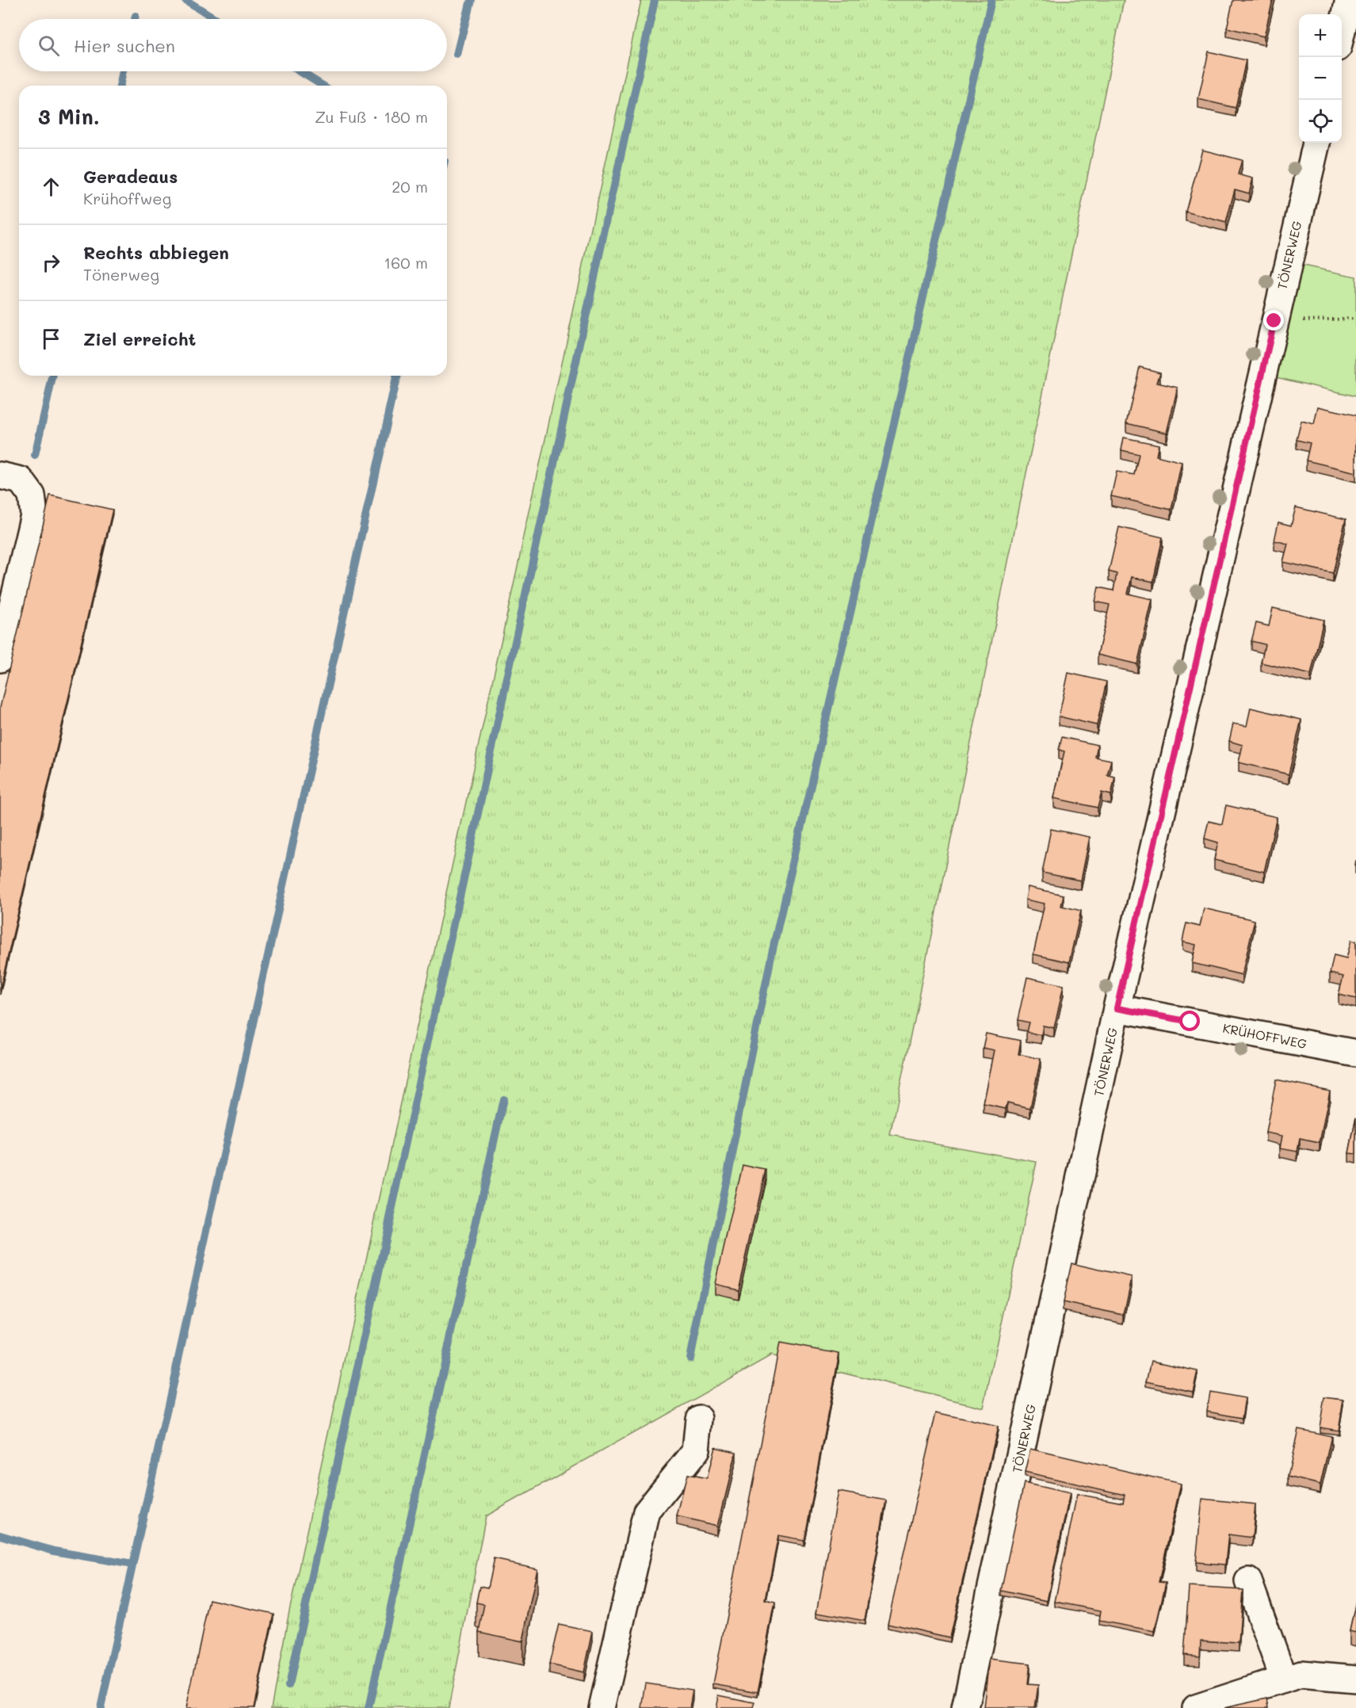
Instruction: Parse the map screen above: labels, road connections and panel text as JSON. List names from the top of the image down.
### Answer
{
  "streets": {
    "street": ["TÖNERWEG", "KRÜHOFFWEG"]
  },
  "crossings": [
    ["TÖNERWEG", "KRÜHOFFWEG"]
  ],
  "page": {
    "map_buttons": ["+", "−"],
    "search": "Hier suchen",
    "heading": ["3 Min.", "Zu Fuß · 180 m"],
    "list": [
      ["Geradeaus", "Krühoffweg", "20 m"],
      ["Rechts abbiegen", "Tönerweg", "160 m"],
      "Ziel erreicht"
    ]
  }
}
